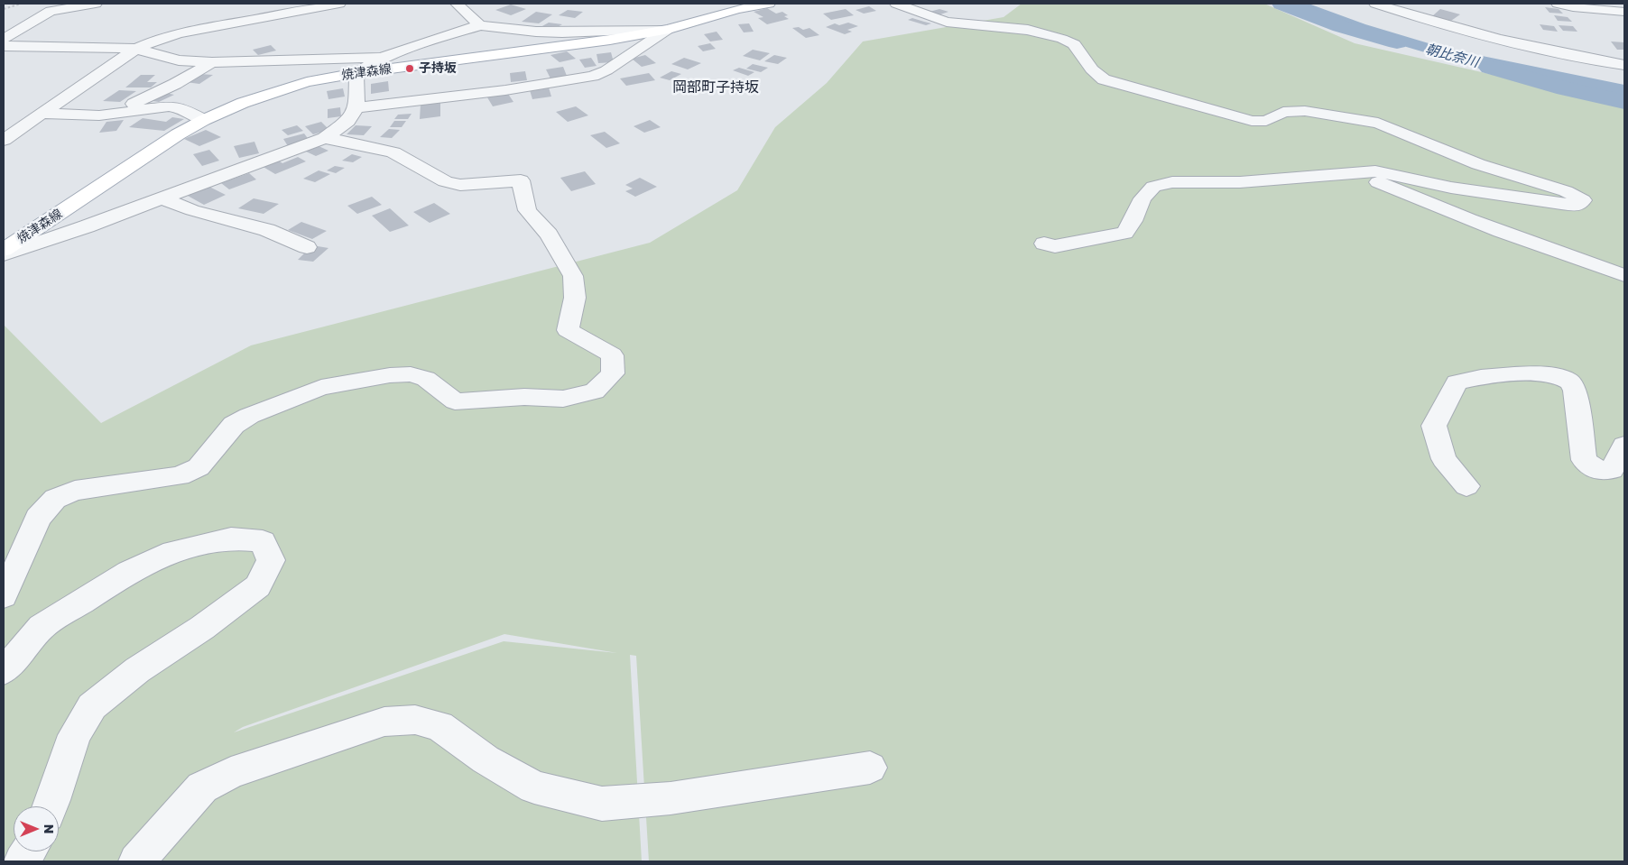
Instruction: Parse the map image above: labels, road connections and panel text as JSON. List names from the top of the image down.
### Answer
{
  "streets": {
    "main road": ["焼津森線"]
  },
  "districts": ["岡部町子持坂"],
  "water": ["朝比奈川"],
  "places": ["子持坂"],
  "north": "right"
}
